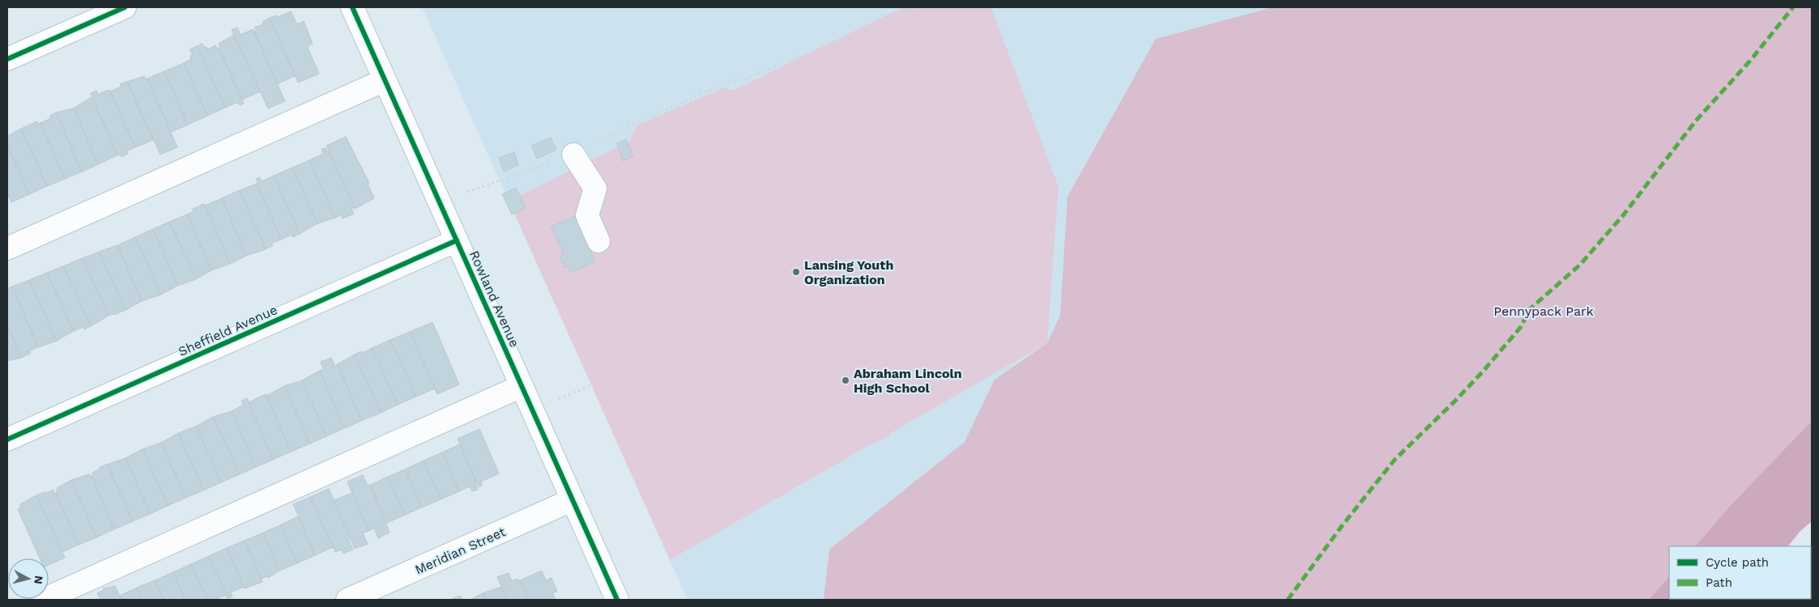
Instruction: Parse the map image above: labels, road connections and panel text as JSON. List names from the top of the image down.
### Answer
{
  "streets": {
    "street": ["Rowland Avenue", "Sheffield Avenue", "Meridian Street"]
  },
  "crossings": [
    ["Rowland Avenue", "Sheffield Avenue"],
    ["Rowland Avenue", "Meridian Street"]
  ],
  "parks": ["Pennypack Park"],
  "places": ["Lansing Youth Organization", "Abraham Lincoln High School"],
  "legend": ["Cycle path", "Path"],
  "north": "right"
}
